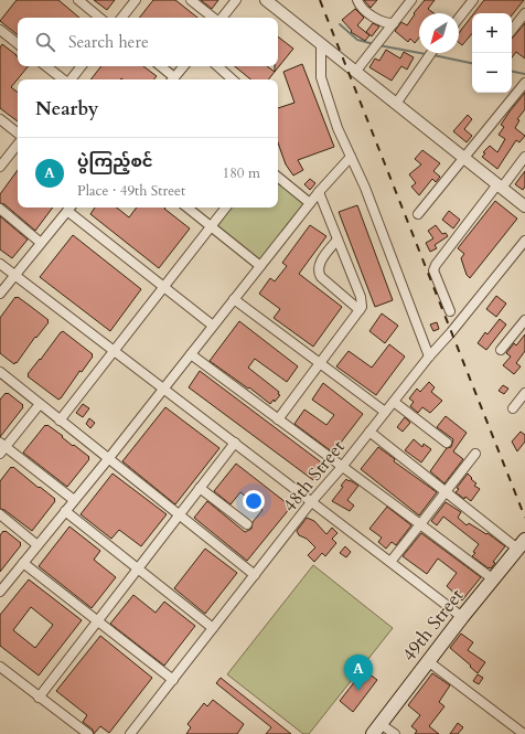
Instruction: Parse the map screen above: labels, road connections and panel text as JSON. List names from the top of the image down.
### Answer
{
  "streets": {
    "main road": ["49th Street"],
    "street": ["48th Street"]
  },
  "north": "bottom left",
  "page": {
    "map_buttons": ["+", "−"],
    "search": "Search here",
    "heading": "Nearby",
    "list": [
      {
        "mark": "A",
        "name": "ပွဲကြည့်စင်",
        "note": "Place · 49th Street",
        "value": "180 m"
      }
    ],
    "pins": "A"
  }
}
